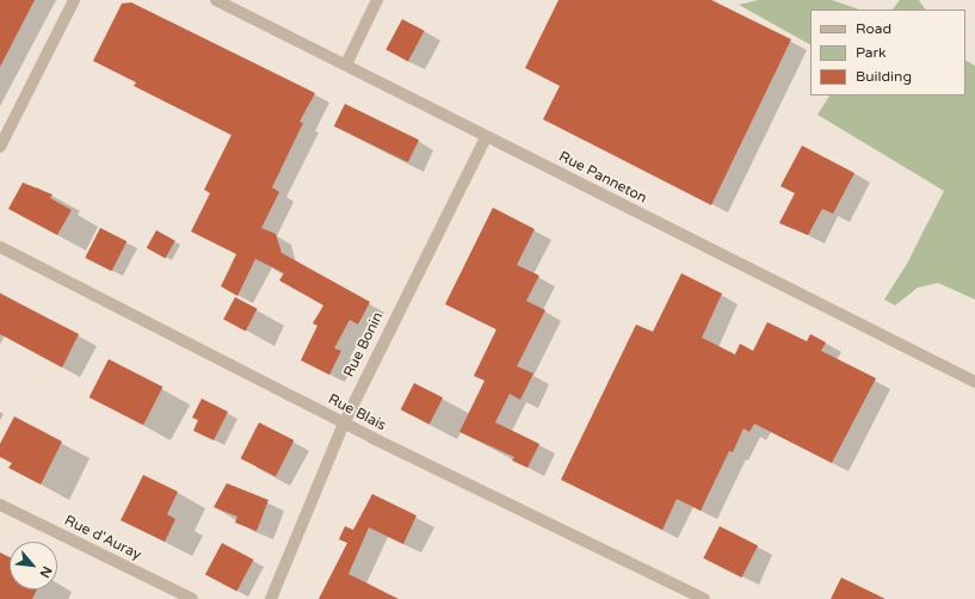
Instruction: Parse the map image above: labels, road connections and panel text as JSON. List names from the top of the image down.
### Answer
{
  "streets": {
    "street": [
      "Rue Panneton",
      "Rue Bonin",
      "Rue Blais",
      "Rue d'Auray"
    ]
  },
  "crossings": [
    ["Rue Panneton", "Rue Bonin"],
    ["Rue Bonin", "Rue Blais"]
  ],
  "legend": ["Road", "Park", "Building"],
  "north": "bottom right"
}
